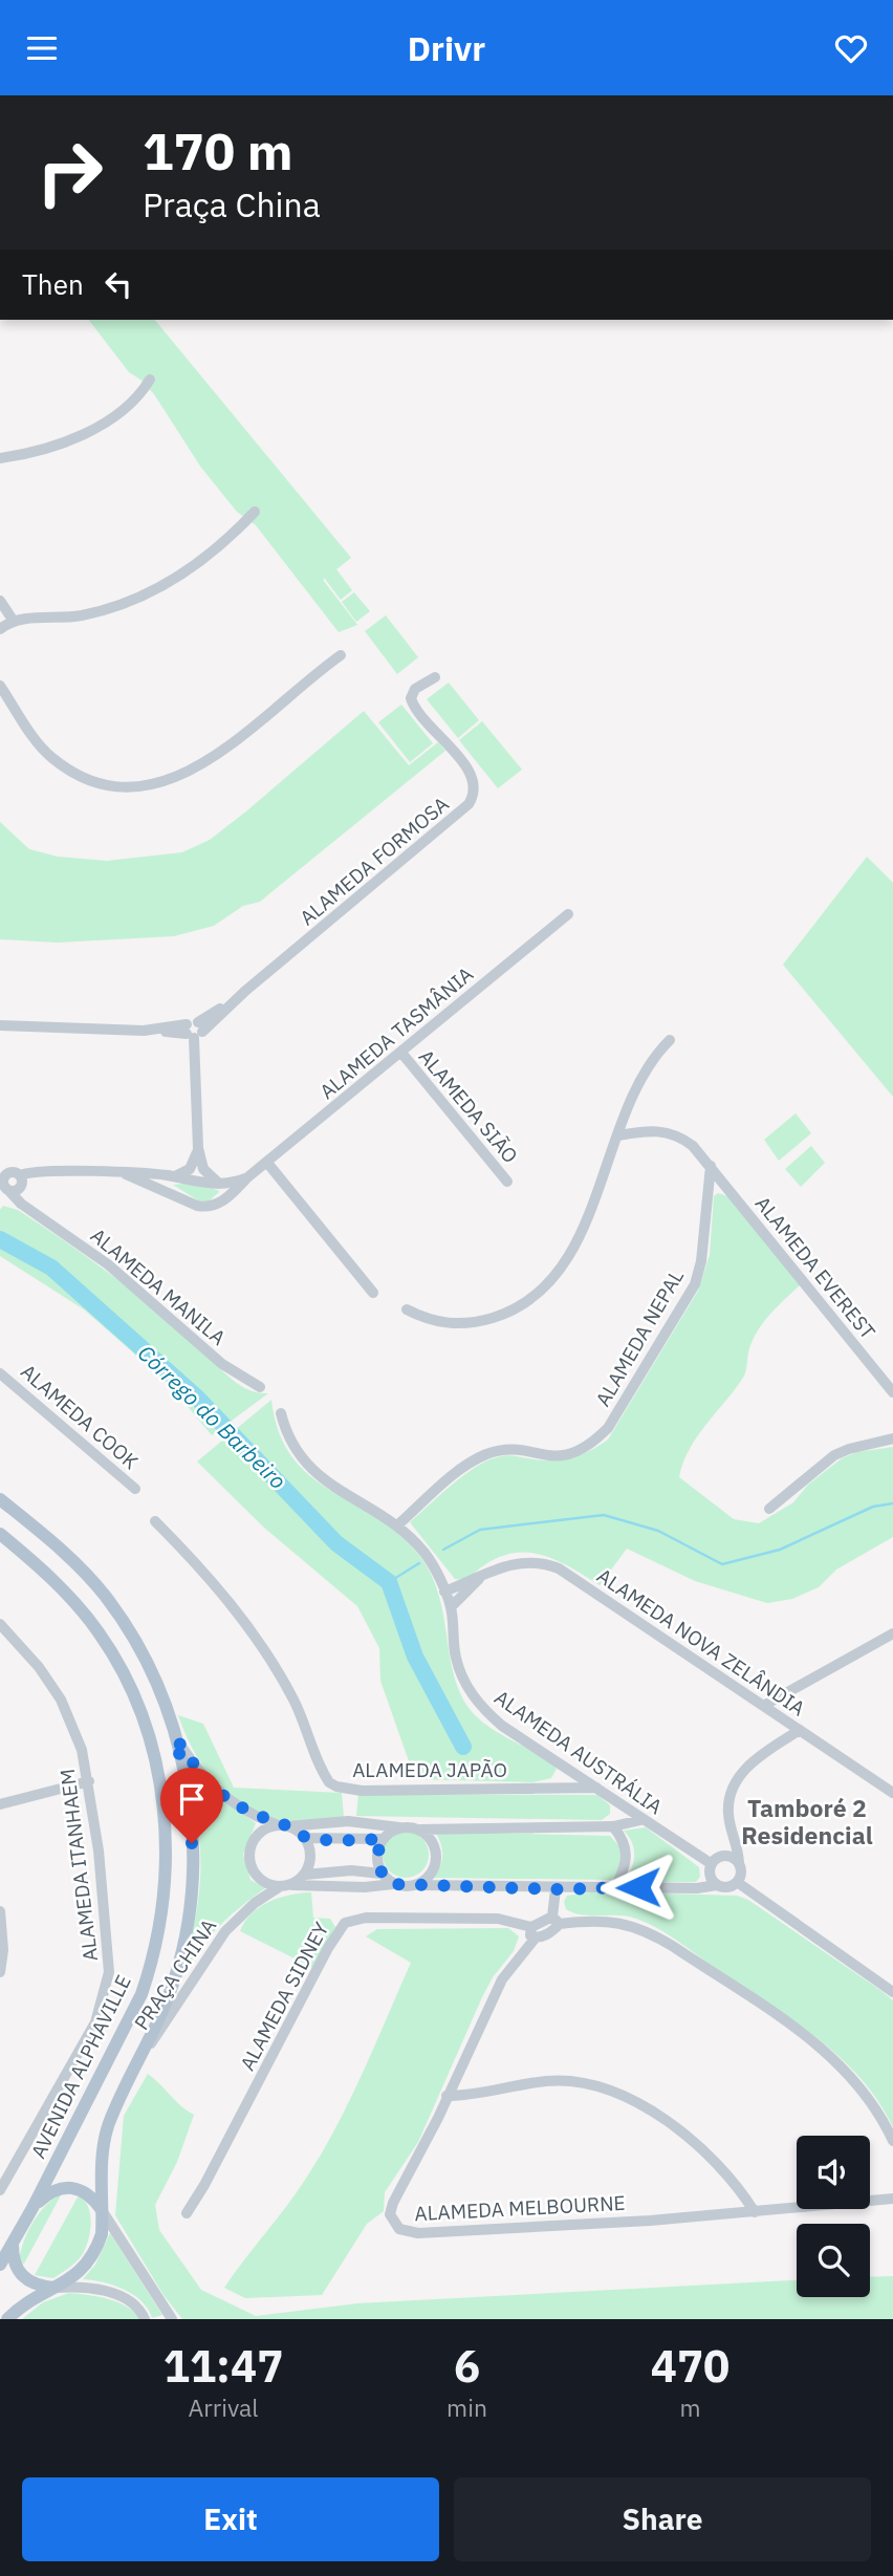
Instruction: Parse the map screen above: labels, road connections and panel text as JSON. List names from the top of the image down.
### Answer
{
  "streets": {
    "main road": ["AVENIDA ALPHAVILLE"],
    "street": [
      "ALAMEDA FORMOSA",
      "ALAMEDA TASMÂNIA",
      "ALAMEDA SIÃO",
      "ALAMEDA EVEREST",
      "ALAMEDA MANILA",
      "ALAMEDA NEPAL",
      "ALAMEDA COOK",
      "ALAMEDA NOVA ZELÂNDIA",
      "ALAMEDA AUSTRÁLIA",
      "ALAMEDA JAPÃO",
      "ALAMEDA ITANHAEM",
      "PRAÇA CHINA",
      "ALAMEDA SIDNEY",
      "ALAMEDA MELBOURNE"
    ]
  },
  "crossings": [
    ["ALAMEDA TASMÂNIA", "ALAMEDA SIÃO"],
    ["ALAMEDA TASMÂNIA", "ALAMEDA MANILA"],
    ["ALAMEDA EVEREST", "ALAMEDA NEPAL"],
    ["ALAMEDA NEPAL", "ALAMEDA AUSTRÁLIA"],
    ["ALAMEDA NOVA ZELÂNDIA", "ALAMEDA AUSTRÁLIA"],
    ["ALAMEDA AUSTRÁLIA", "ALAMEDA JAPÃO"],
    ["ALAMEDA AUSTRÁLIA", "PRAÇA CHINA"],
    ["ALAMEDA SIDNEY", "ALAMEDA MELBOURNE"]
  ],
  "districts": ["Tamboré 2 Residencial"],
  "water": ["Córrego do Barbeiro"],
  "page": {
    "header": "Drivr",
    "turn": ["170 m", "Praça China"],
    "then": "Then",
    "eta": [
      "11:47",
      "Arrival",
      "6",
      "min",
      "470",
      "m"
    ],
    "buttons": ["Exit", "Share"]
  }
}
